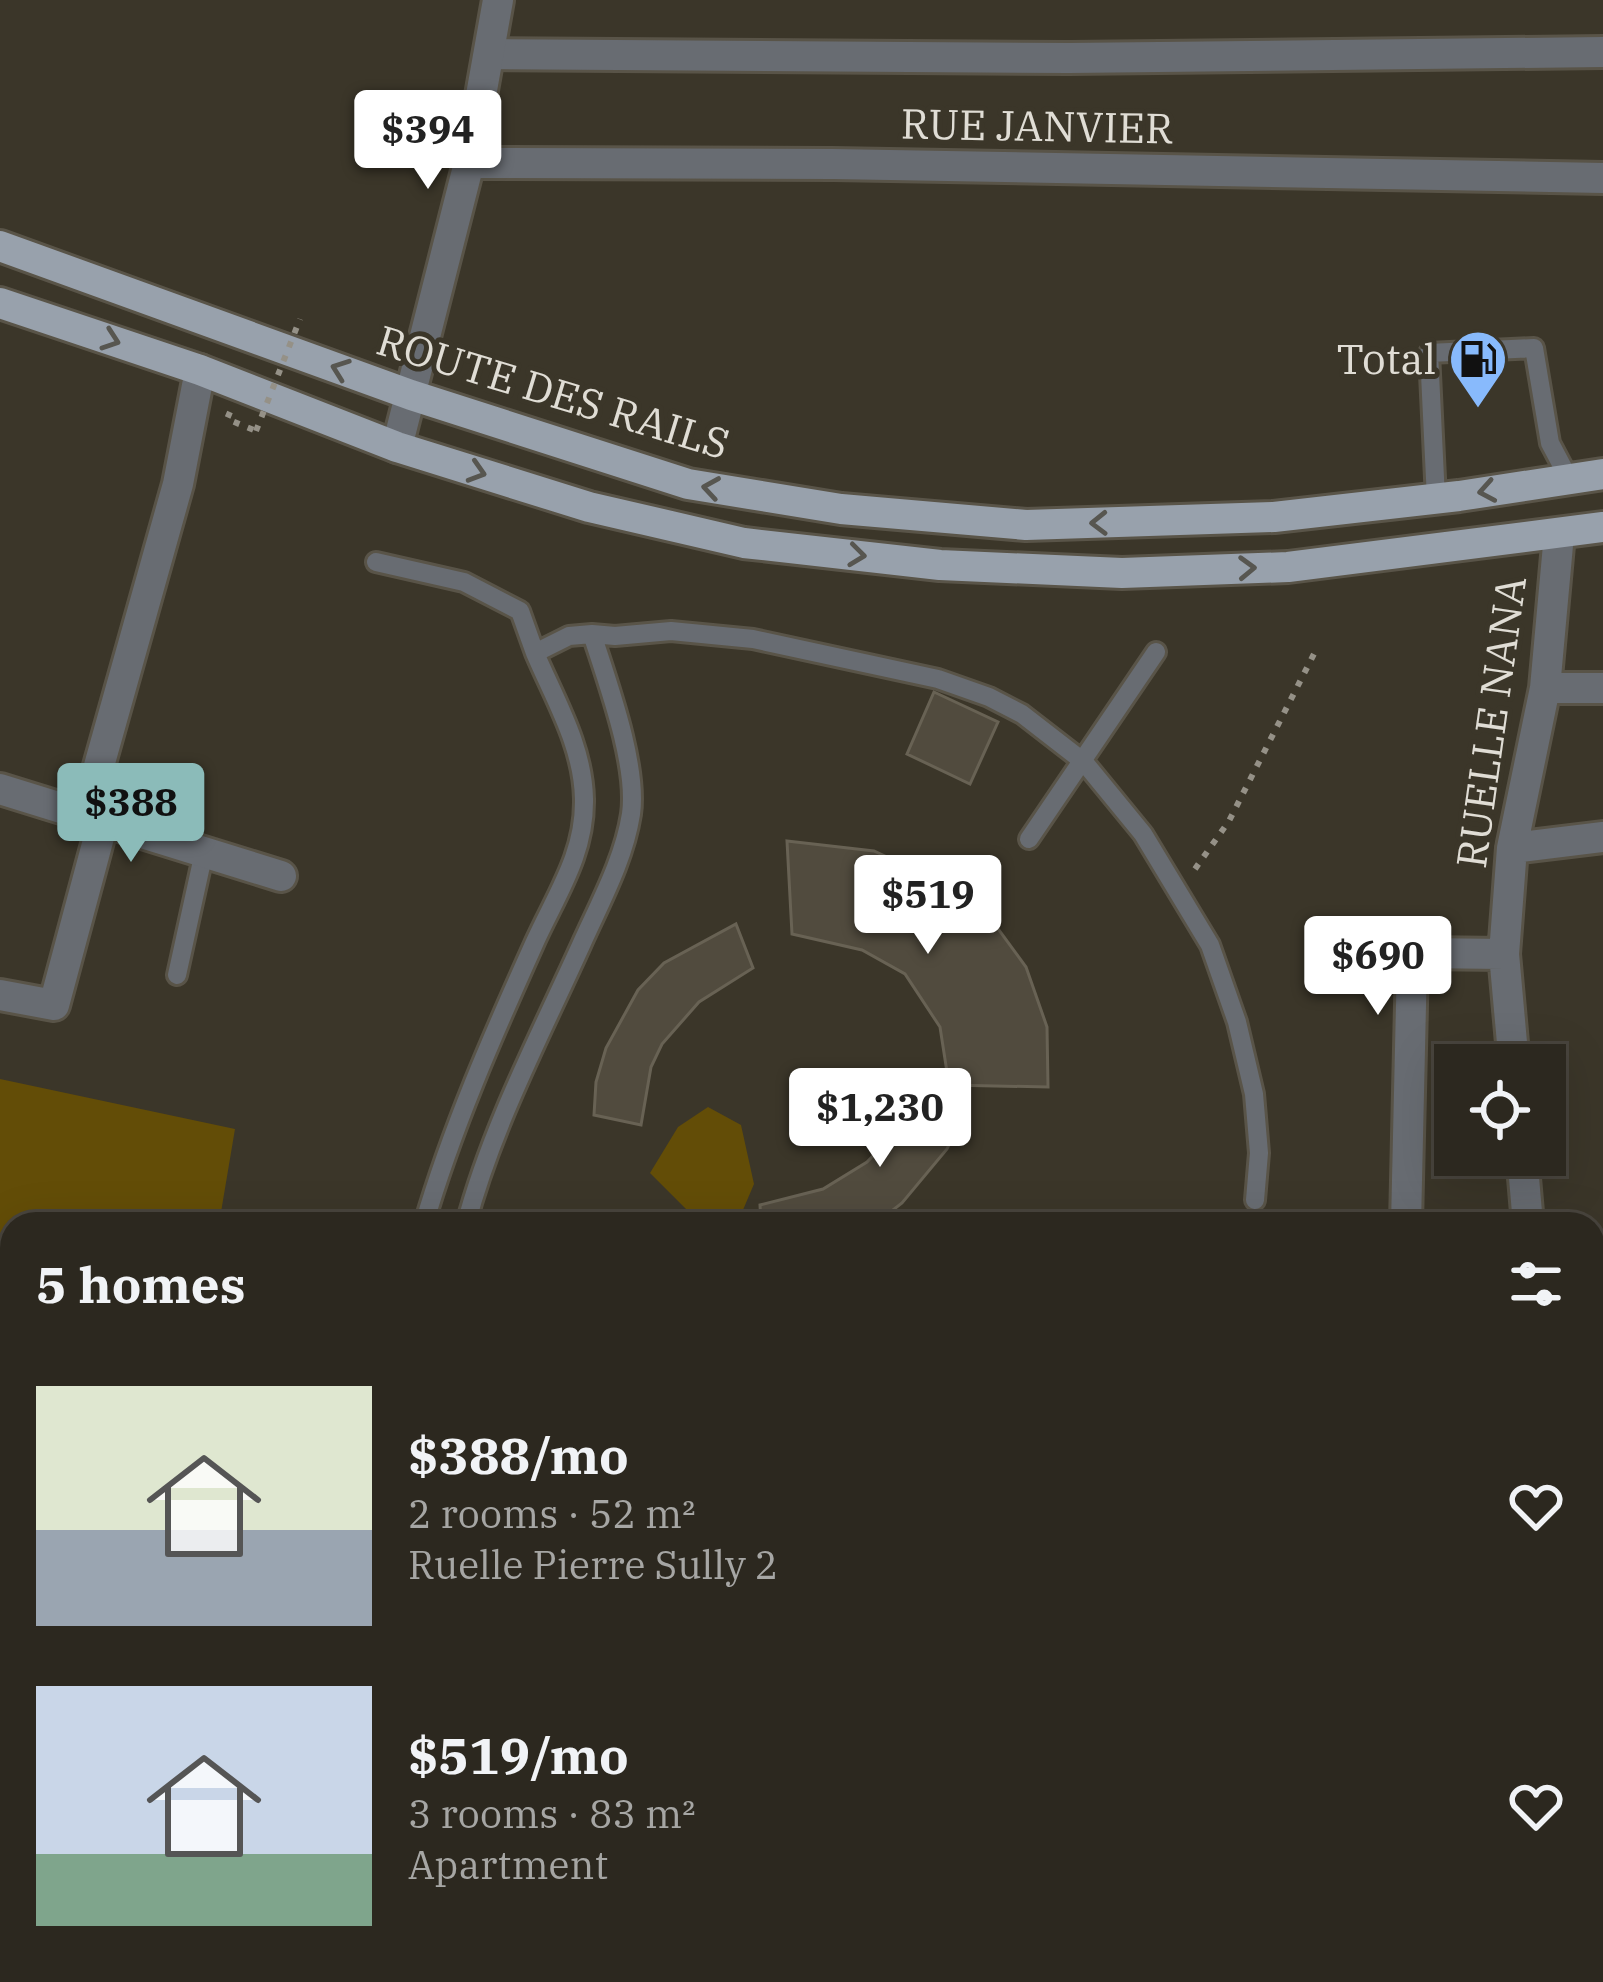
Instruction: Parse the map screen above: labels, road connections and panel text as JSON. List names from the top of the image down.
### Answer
{
  "streets": {
    "main road": ["ROUTE DES RAILS"],
    "street": ["RUE JANVIER", "RUELLE NANA"]
  },
  "places": {
    "fuel station": ["Total"]
  },
  "page": {
    "price": [
      "$394",
      "$388",
      "$519",
      "$690",
      "$1,230"
    ],
    "heading": "5 homes",
    "list": [
      {
        "name": "$388/mo",
        "note": "2 rooms · 52 m² · Ruelle Pierre Sully 2"
      },
      {
        "name": "$519/mo",
        "note": "3 rooms · 83 m² · Apartment"
      }
    ]
  }
}
